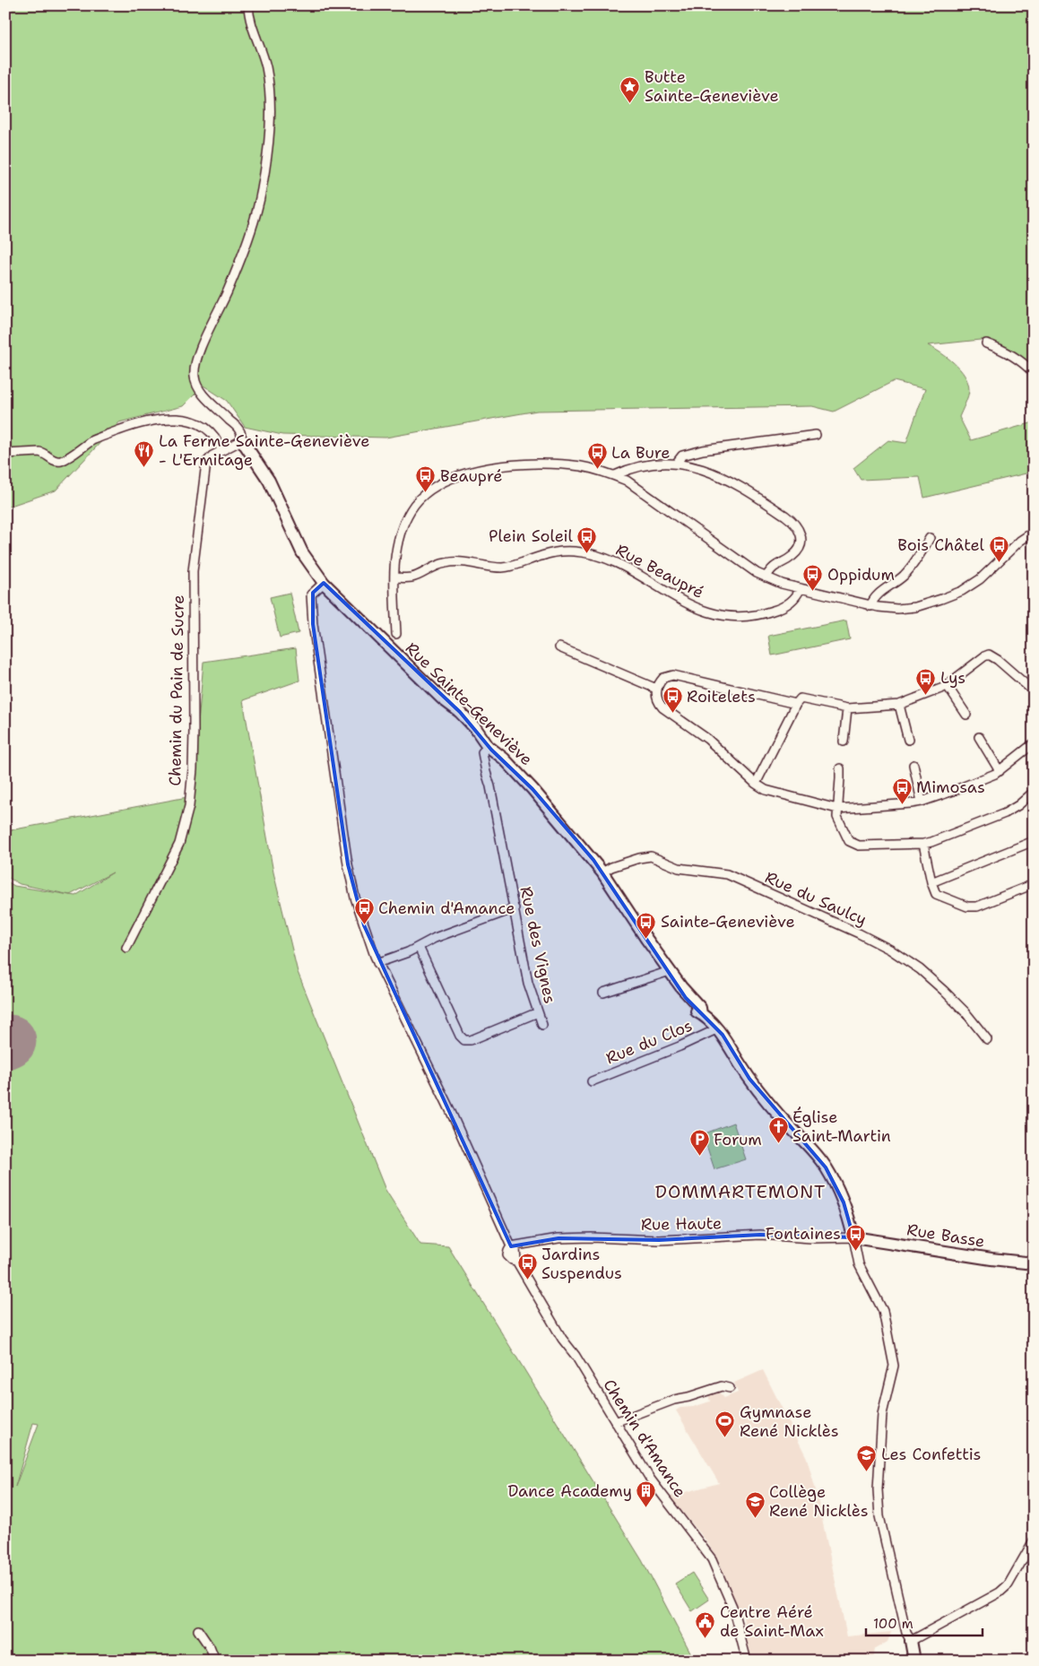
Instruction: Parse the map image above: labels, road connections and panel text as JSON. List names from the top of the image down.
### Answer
{
  "streets": {
    "street": [
      "Rue Beaupré",
      "Chemin du Pain de Sucre",
      "Rue Sainte-Geneviève",
      "Rue du Saulcy",
      "Rue des Vignes",
      "Rue du Clos",
      "Rue Haute",
      "Rue Basse",
      "Chemin d'Amance"
    ]
  },
  "crossings": [
    ["Chemin du Pain de Sucre", "Rue Sainte-Geneviève"],
    ["Rue Sainte-Geneviève", "Rue du Saulcy"],
    ["Rue Sainte-Geneviève", "Rue des Vignes"],
    ["Rue Sainte-Geneviève", "Rue du Clos"],
    ["Rue Sainte-Geneviève", "Rue Haute"],
    ["Rue Sainte-Geneviève", "Rue Basse"],
    ["Rue Sainte-Geneviève", "Chemin d'Amance"],
    ["Rue Haute", "Rue Basse"],
    ["Rue Haute", "Chemin d'Amance"]
  ],
  "districts": ["DOMMARTEMONT"],
  "places": {
    "place": ["Butte Sainte-Geneviève"],
    "restaurant": ["La Ferme Sainte-Geneviève - L'Ermitage"],
    "bus stop": [
      "La Bure",
      "Beaupré",
      "Plein Soleil",
      "Bois Châtel",
      "Oppidum",
      "Lys",
      "Roitelets",
      "Mimosas",
      "Chemin d'Amance",
      "Sainte-Geneviève",
      "Fontaines",
      "Jardins Suspendus"
    ],
    "church": ["Église Saint-Martin"],
    "parking": ["Forum"],
    "sports": ["Gymnase René Nicklès"],
    "school or university": ["Les Confettis", "Collège René Nicklès"],
    "building": ["Dance Academy"],
    "public building": ["Centre Aéré de Saint-Max"]
  },
  "scale_bar": "100 m"
}
